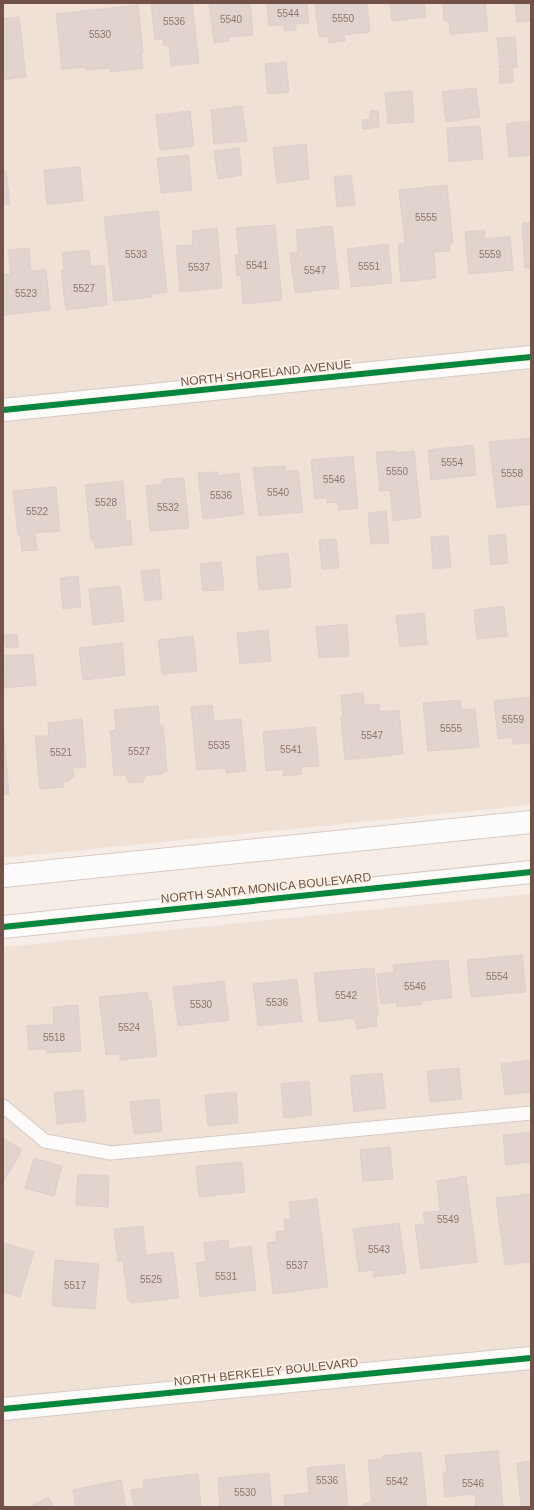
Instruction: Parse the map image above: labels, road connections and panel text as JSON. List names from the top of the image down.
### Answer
{
  "streets": {
    "street": ["NORTH SHORELAND AVENUE", "NORTH SANTA MONICA BOULEVARD", "NORTH BERKELEY BOULEVARD"]
  },
  "house_numbers": [
    "5544",
    "5550",
    "5540",
    "5536",
    "5530",
    "5555",
    "5533",
    "5559",
    "5541",
    "5551",
    "5537",
    "5547",
    "5527",
    "5523",
    "5554",
    "5550",
    "5558",
    "5546",
    "5540",
    "5536",
    "5528",
    "5532",
    "5522",
    "5559",
    "5555",
    "5547",
    "5535",
    "5541",
    "5527",
    "5521",
    "5554",
    "5546",
    "5542",
    "5536",
    "5530",
    "5524",
    "5518",
    "5549",
    "5543",
    "5537",
    "5531",
    "5525",
    "5517",
    "5536",
    "5542",
    "5546",
    "5530"
  ]
}
